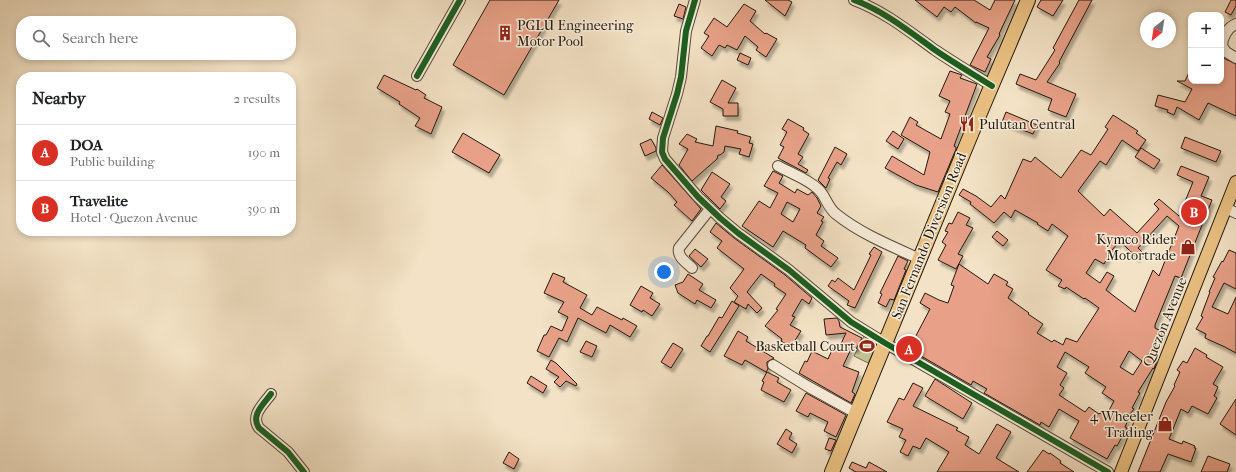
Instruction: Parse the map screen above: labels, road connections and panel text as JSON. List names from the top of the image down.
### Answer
{
  "streets": {
    "highway": ["San Fernando Diversion Road"],
    "main road": ["Quezon Avenue"]
  },
  "places": {
    "building": ["PGLU Engineering Motor Pool"],
    "restaurant": ["Pulutan Central"],
    "shop": ["Kymco Rider Motortrade", "4 Wheeler Trading"],
    "sports": ["Basketball Court"]
  },
  "north": "bottom left",
  "page": {
    "map_buttons": ["+", "−"],
    "search": "Search here",
    "heading": ["Nearby", "2 results"],
    "list": [
      {
        "mark": "A",
        "name": "DOA",
        "note": "Public building",
        "value": "190 m"
      },
      {
        "mark": "B",
        "name": "Travelite",
        "note": "Hotel · Quezon Avenue",
        "value": "390 m"
      }
    ],
    "pins": ["B", "A"]
  }
}
